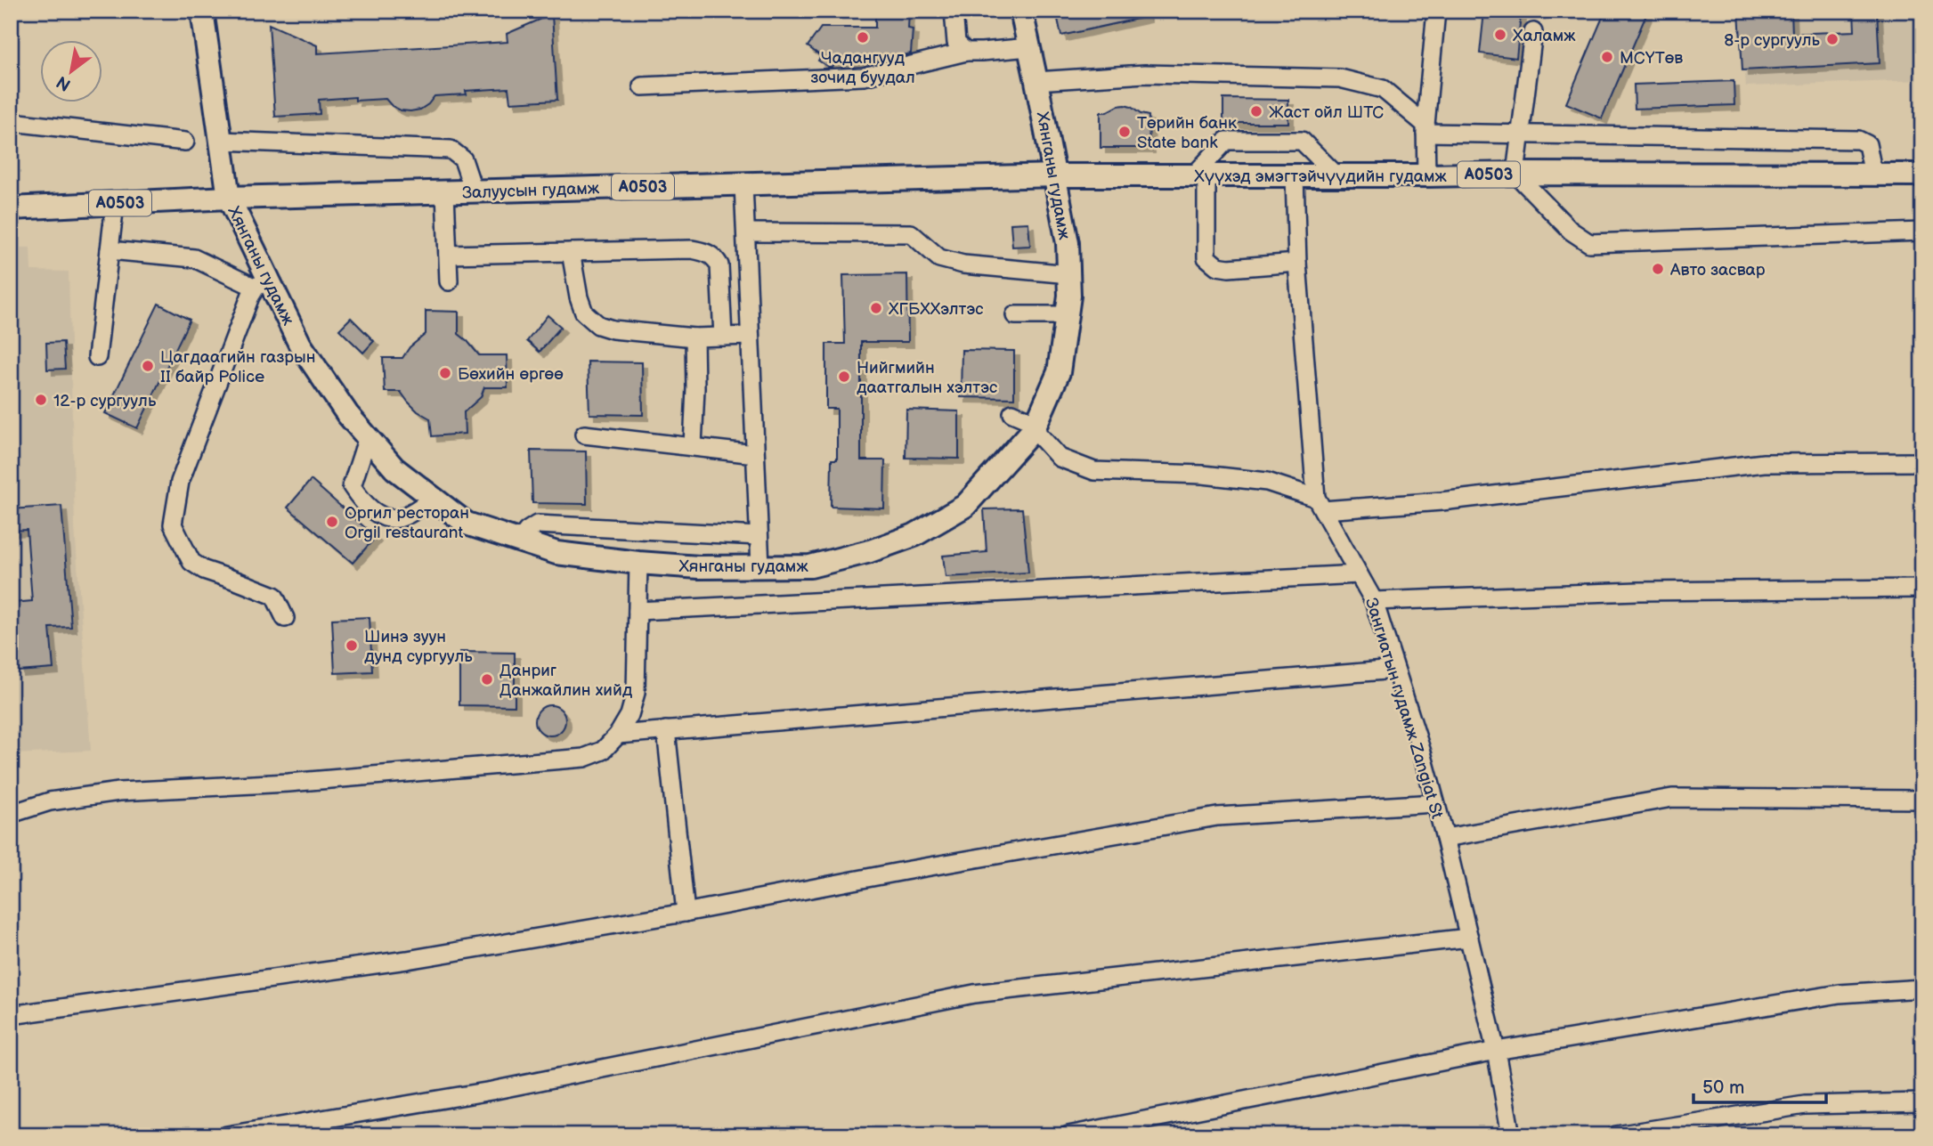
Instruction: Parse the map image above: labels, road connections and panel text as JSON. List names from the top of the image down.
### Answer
{
  "streets": {
    "main road": [
      "A0503",
      "Хянганы гудамж",
      "Хүүхэд эмэгтэйчүүдийн гудамж",
      "Залуусын гудамж"
    ],
    "street": ["Зангиатын гудамж Zangiat St"]
  },
  "crossings": [
    ["A0503", "Хянганы гудамж"],
    ["A0503", "Залуусын гудамж"],
    ["Хянганы гудамж", "Хүүхэд эмэгтэйчүүдийн гудамж"],
    ["Хянганы гудамж", "Залуусын гудамж"],
    ["Хүүхэд эмэгтэйчүүдийн гудамж", "Залуусын гудамж"],
    ["Хүүхэд эмэгтэйчүүдийн гудамж", "Зангиатын гудамж Zangiat St"]
  ],
  "places": [
    "Халамж",
    "Чадангууд зочид буудал",
    "8-р сургууль",
    "МСҮТөв",
    "Жаст ойл ШТС",
    "Төрийн банк State bank",
    "Авто засвар",
    "ХГБХХэлтэс",
    "Цагдаагийн газрын II байр Police",
    "Бөхийн өргөө",
    "Нийгмийн даатгалын хэлтэс",
    "12-р сургууль",
    "Оргил ресторан Orgil restaurant",
    "Шинэ зуун дунд сургууль",
    "Данриг Данжайлин хийд"
  ],
  "scale_bar": "50 m",
  "north": "bottom left"
}
